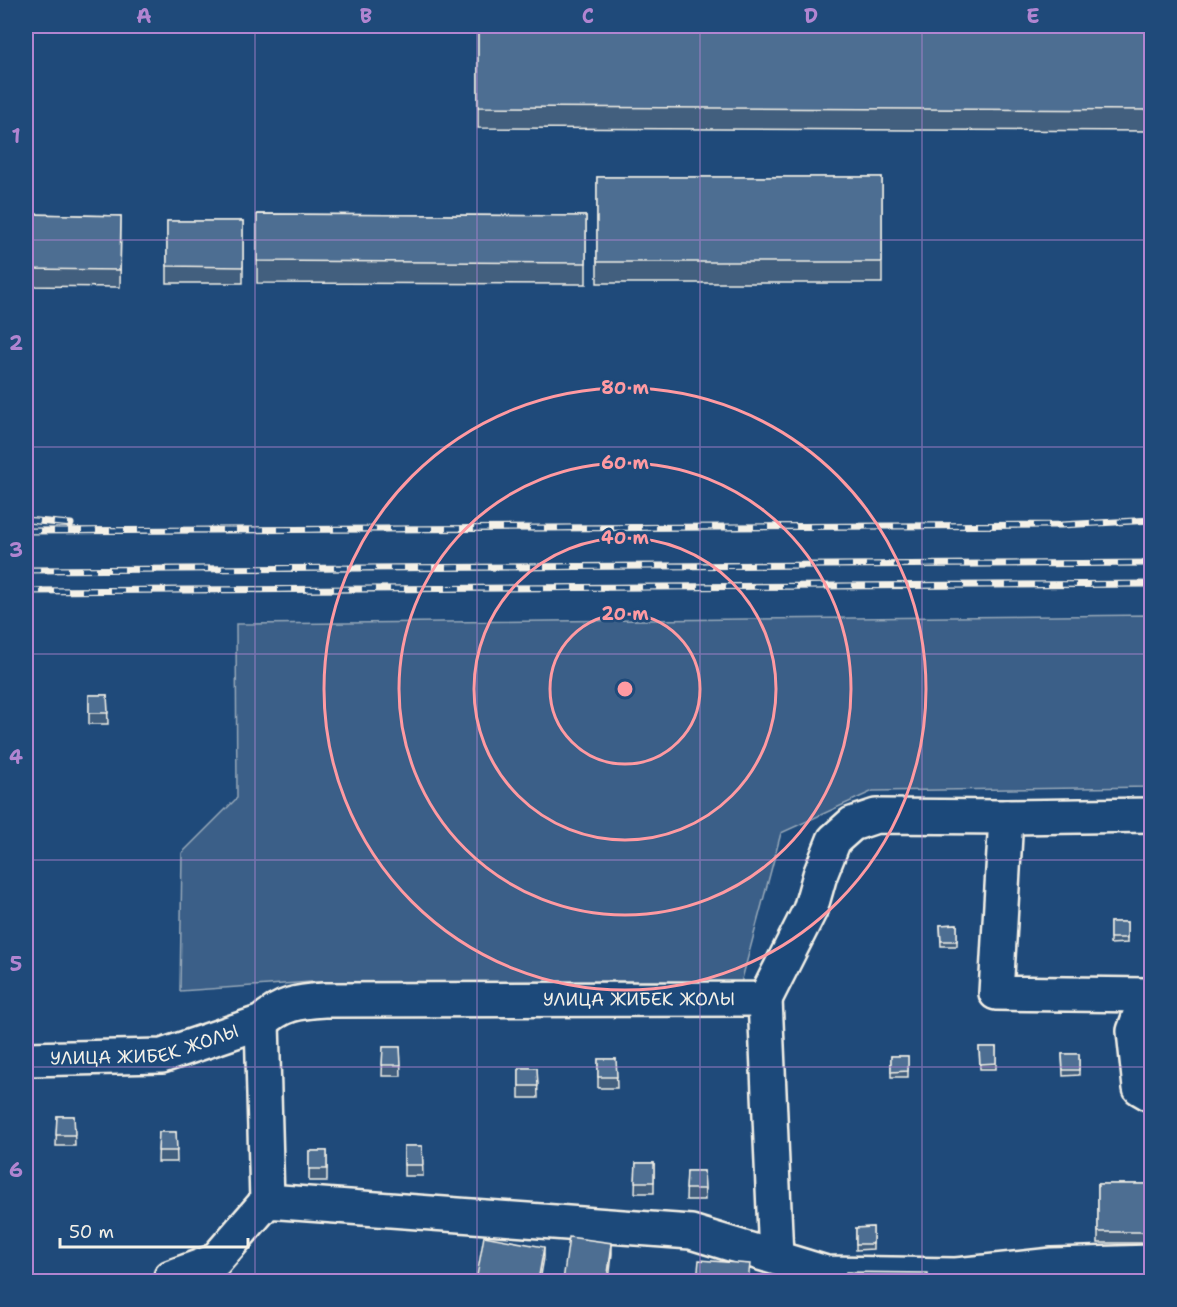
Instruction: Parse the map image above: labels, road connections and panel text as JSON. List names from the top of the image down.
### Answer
{
  "streets": {
    "street": ["УЛИЦА ЖИБЕК ЖОЛЫ"]
  },
  "scale_bar": "50 m",
  "grid": {
    "columns": [
      "A",
      "B",
      "C",
      "D",
      "E"
    ],
    "rows": [
      "1",
      "2",
      "3",
      "4",
      "5",
      "6"
    ]
  },
  "rings": [
    "80 m",
    "60 m",
    "40 m",
    "20 m"
  ]
}
